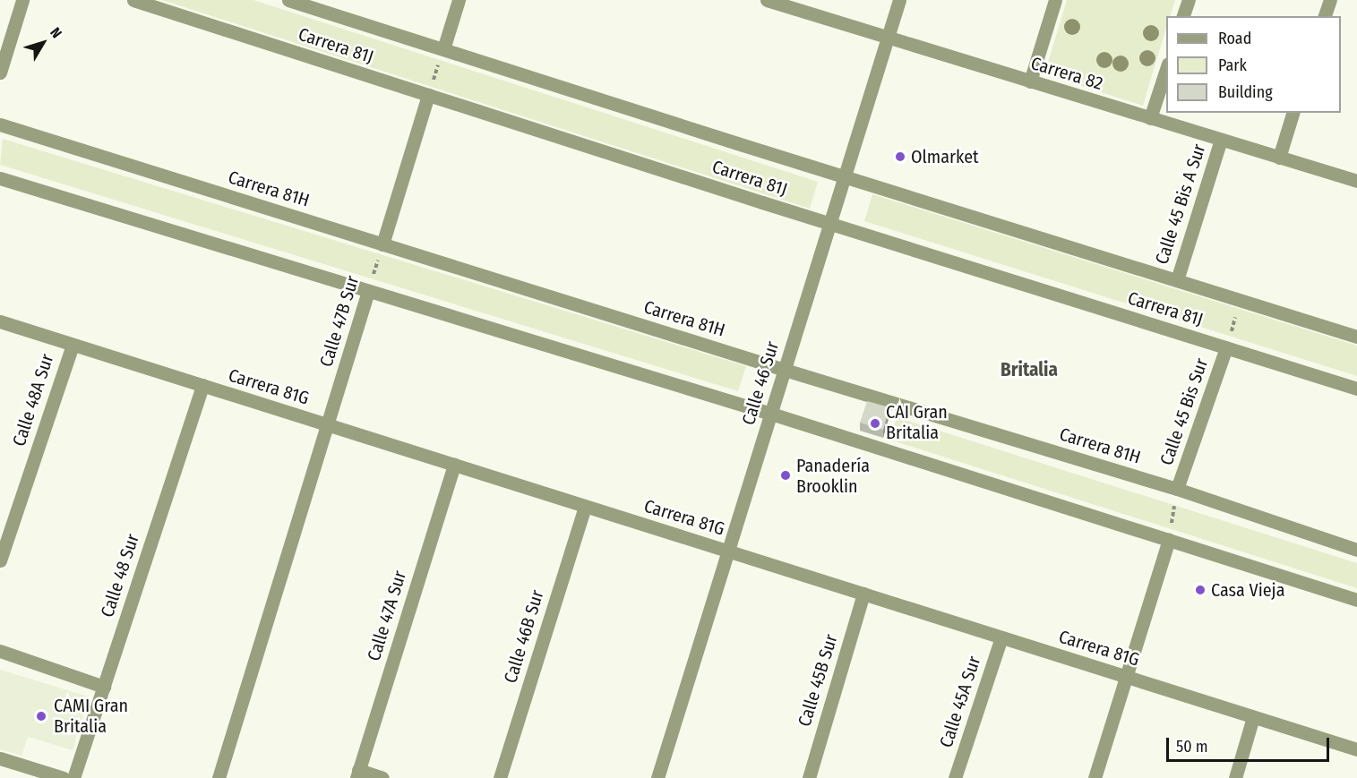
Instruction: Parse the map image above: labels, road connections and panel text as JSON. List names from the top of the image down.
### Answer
{
  "streets": {
    "street": [
      "Carrera 81J",
      "Carrera 82",
      "Carrera 81H",
      "Calle 45 Bis A Sur",
      "Calle 47B Sur",
      "Calle 46 Sur",
      "Carrera 81G",
      "Calle 48A Sur",
      "Calle 45 Bis Sur",
      "Calle 48 Sur",
      "Calle 47A Sur",
      "Calle 46B Sur",
      "Calle 45B Sur",
      "Calle 45A Sur"
    ]
  },
  "crossings": [
    ["Carrera 81J", "Calle 45 Bis A Sur"],
    ["Carrera 81J", "Calle 46 Sur"],
    ["Carrera 81J", "Calle 45 Bis Sur"],
    ["Carrera 82", "Calle 45 Bis A Sur"],
    ["Carrera 82", "Calle 46 Sur"],
    ["Carrera 81H", "Calle 47B Sur"],
    ["Carrera 81H", "Calle 46 Sur"],
    ["Carrera 81H", "Calle 45 Bis Sur"],
    ["Calle 47B Sur", "Carrera 81G"],
    ["Calle 46 Sur", "Carrera 81G"],
    ["Carrera 81G", "Calle 48A Sur"],
    ["Carrera 81G", "Calle 48 Sur"],
    ["Carrera 81G", "Calle 47A Sur"],
    ["Carrera 81G", "Calle 46B Sur"],
    ["Carrera 81G", "Calle 45B Sur"],
    ["Carrera 81G", "Calle 45A Sur"]
  ],
  "districts": ["Britalia"],
  "places": [
    "Olmarket",
    "CAI Gran Britalia",
    "Panadería Brooklin",
    "Casa Vieja",
    "CAMI Gran Britalia"
  ],
  "legend": ["Road", "Park", "Building"],
  "scale_bar": "50 m",
  "north": "top right"
}
